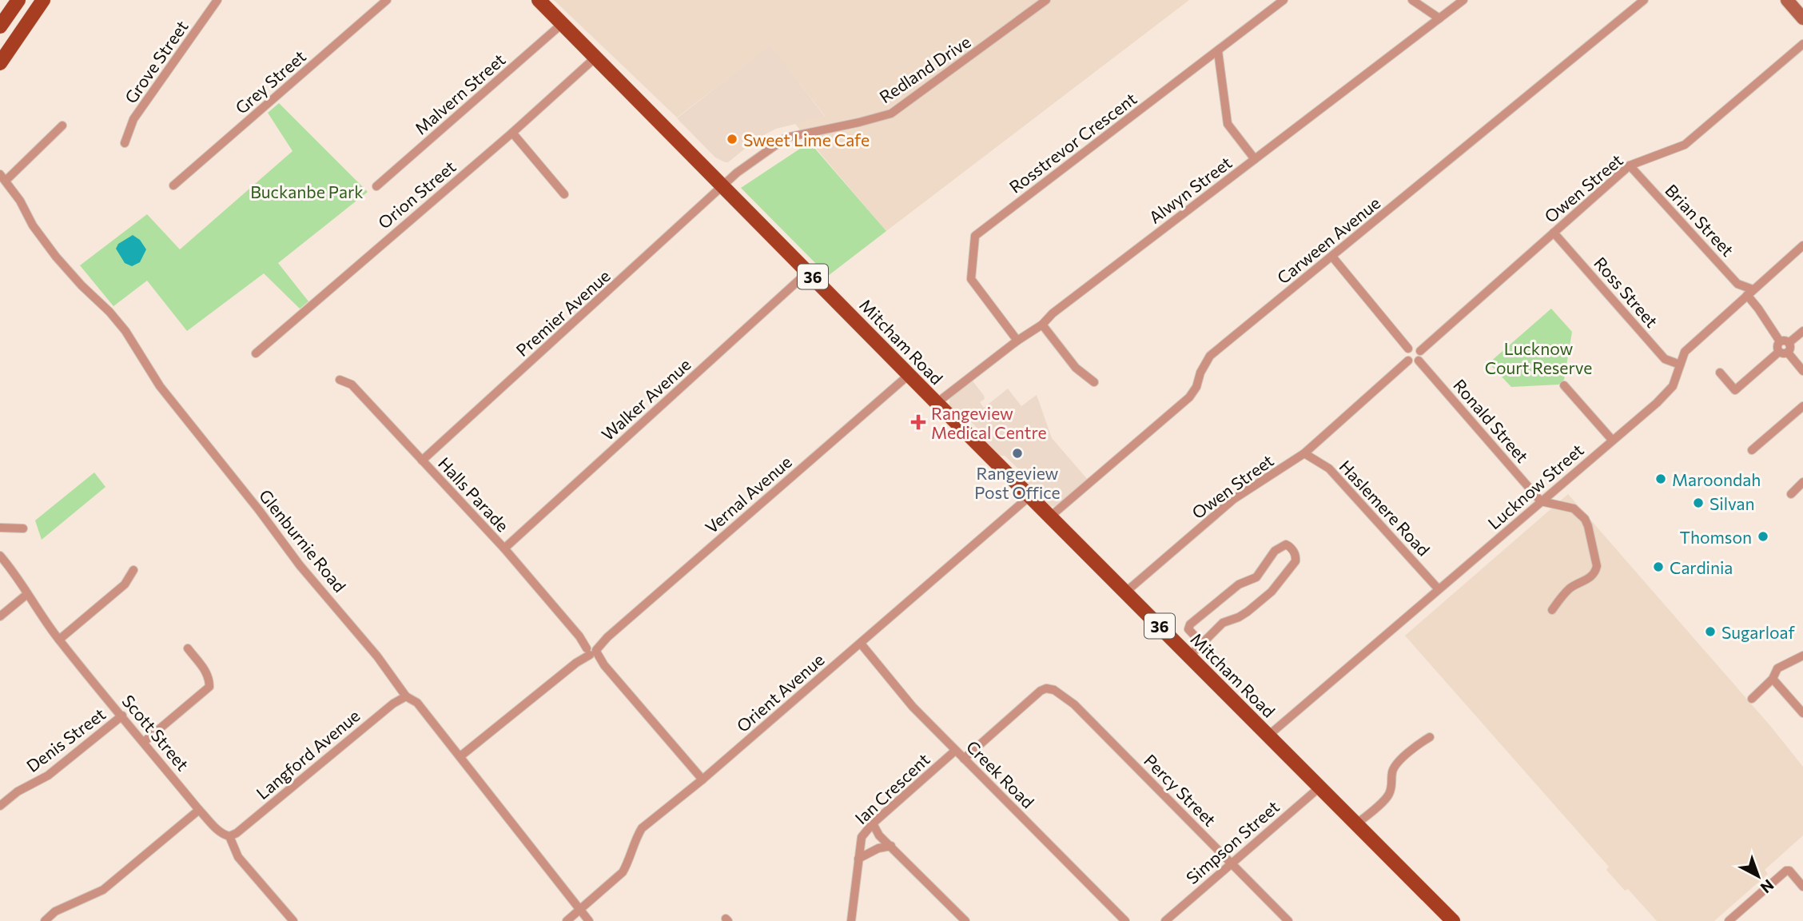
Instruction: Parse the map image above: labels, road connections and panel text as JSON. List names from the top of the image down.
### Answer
{
  "streets": {
    "main road": ["36", "Mitcham Road"],
    "street": [
      "Grove Street",
      "Redland Drive",
      "Grey Street",
      "Malvern Street",
      "Rosstrevor Crescent",
      "Owen Street",
      "Alwyn Street",
      "Orion Street",
      "Brian Street",
      "Carween Avenue",
      "Ross Street",
      "Premier Avenue",
      "Walker Avenue",
      "Ronald Street",
      "Lucknow Street",
      "Halls Parade",
      "Vernal Avenue",
      "Haslemere Road",
      "Glenburnie Road",
      "Orient Avenue",
      "Scott Street",
      "Denis Street",
      "Langford Avenue",
      "Creek Road",
      "Ian Crescent",
      "Percy Street",
      "Simpson Street"
    ]
  },
  "crossings": [
    ["Redland Drive", "Premier Avenue"],
    ["Redland Drive", "Mitcham Road"],
    ["Malvern Street", "Mitcham Road"],
    ["Rosstrevor Crescent", "Alwyn Street"],
    ["Owen Street", "Brian Street"],
    ["Owen Street", "Ross Street"],
    ["Owen Street", "Mitcham Road"],
    ["Owen Street", "Ronald Street"],
    ["Owen Street", "Haslemere Road"],
    ["Alwyn Street", "Mitcham Road"],
    ["Orion Street", "Mitcham Road"],
    ["Brian Street", "Lucknow Street"],
    ["Carween Avenue", "Mitcham Road"],
    ["Ross Street", "Lucknow Street"],
    ["Premier Avenue", "Mitcham Road"],
    ["Premier Avenue", "Halls Parade"],
    ["Mitcham Road", "Walker Avenue"],
    ["Mitcham Road", "Lucknow Street"],
    ["Mitcham Road", "Vernal Avenue"],
    ["Mitcham Road", "Orient Avenue"],
    ["Mitcham Road", "Simpson Street"],
    ["Walker Avenue", "Halls Parade"],
    ["Ronald Street", "Lucknow Street"],
    ["Lucknow Street", "Haslemere Road"],
    ["Halls Parade", "Vernal Avenue"],
    ["Halls Parade", "Orient Avenue"],
    ["Vernal Avenue", "Glenburnie Road"],
    ["Glenburnie Road", "Orient Avenue"],
    ["Glenburnie Road", "Langford Avenue"],
    ["Orient Avenue", "Creek Road"],
    ["Scott Street", "Denis Street"],
    ["Scott Street", "Langford Avenue"],
    ["Creek Road", "Ian Crescent"],
    ["Creek Road", "Percy Street"],
    ["Percy Street", "Simpson Street"]
  ],
  "parks": ["Buckanbe Park", "Lucknow Court Reserve"],
  "places": {
    "other": [
      "Sweet Lime Cafe",
      "Rangeview Post Office",
      "Maroondah",
      "Silvan",
      "Thomson",
      "Cardinia",
      "Sugarloaf"
    ],
    "health": ["Rangeview Medical Centre"]
  },
  "north": "bottom right"
}
